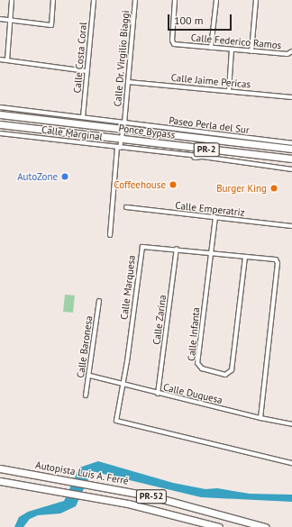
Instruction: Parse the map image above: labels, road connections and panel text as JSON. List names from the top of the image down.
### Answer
{
  "streets": {
    "highway": [
      "Ponce Bypass",
      "PR-2",
      "Autopista Luis A. Ferré",
      "PR-52"
    ],
    "street": [
      "Calle Federico Ramos",
      "Calle Costa Coral",
      "Calle Dr. Virgilio Biaggi",
      "Calle Jaime Pericas",
      "Paseo Perla del Sur",
      "Calle Marginal",
      "Calle Emperatriz",
      "Calle Marquesa",
      "Calle Zarina",
      "Calle Infanta",
      "Calle Baronesa",
      "Calle Duquesa"
    ]
  },
  "crossings": [
    ["Calle Costa Coral", "Paseo Perla del Sur"],
    ["Calle Dr. Virgilio Biaggi", "Calle Jaime Pericas"],
    ["Calle Dr. Virgilio Biaggi", "Paseo Perla del Sur"],
    ["Calle Dr. Virgilio Biaggi", "Ponce Bypass"],
    ["Calle Dr. Virgilio Biaggi", "Calle Marginal"],
    ["Paseo Perla del Sur", "Ponce Bypass"],
    ["Calle Emperatriz", "Calle Infanta"],
    ["Calle Marquesa", "Calle Zarina"],
    ["Calle Marquesa", "Calle Infanta"],
    ["Calle Marquesa", "Calle Duquesa"],
    ["Calle Zarina", "Calle Duquesa"],
    ["Calle Baronesa", "Calle Duquesa"]
  ],
  "places": ["AutoZone", "Coffeehouse", "Burger King"],
  "scale_bar": "100 m"
}
